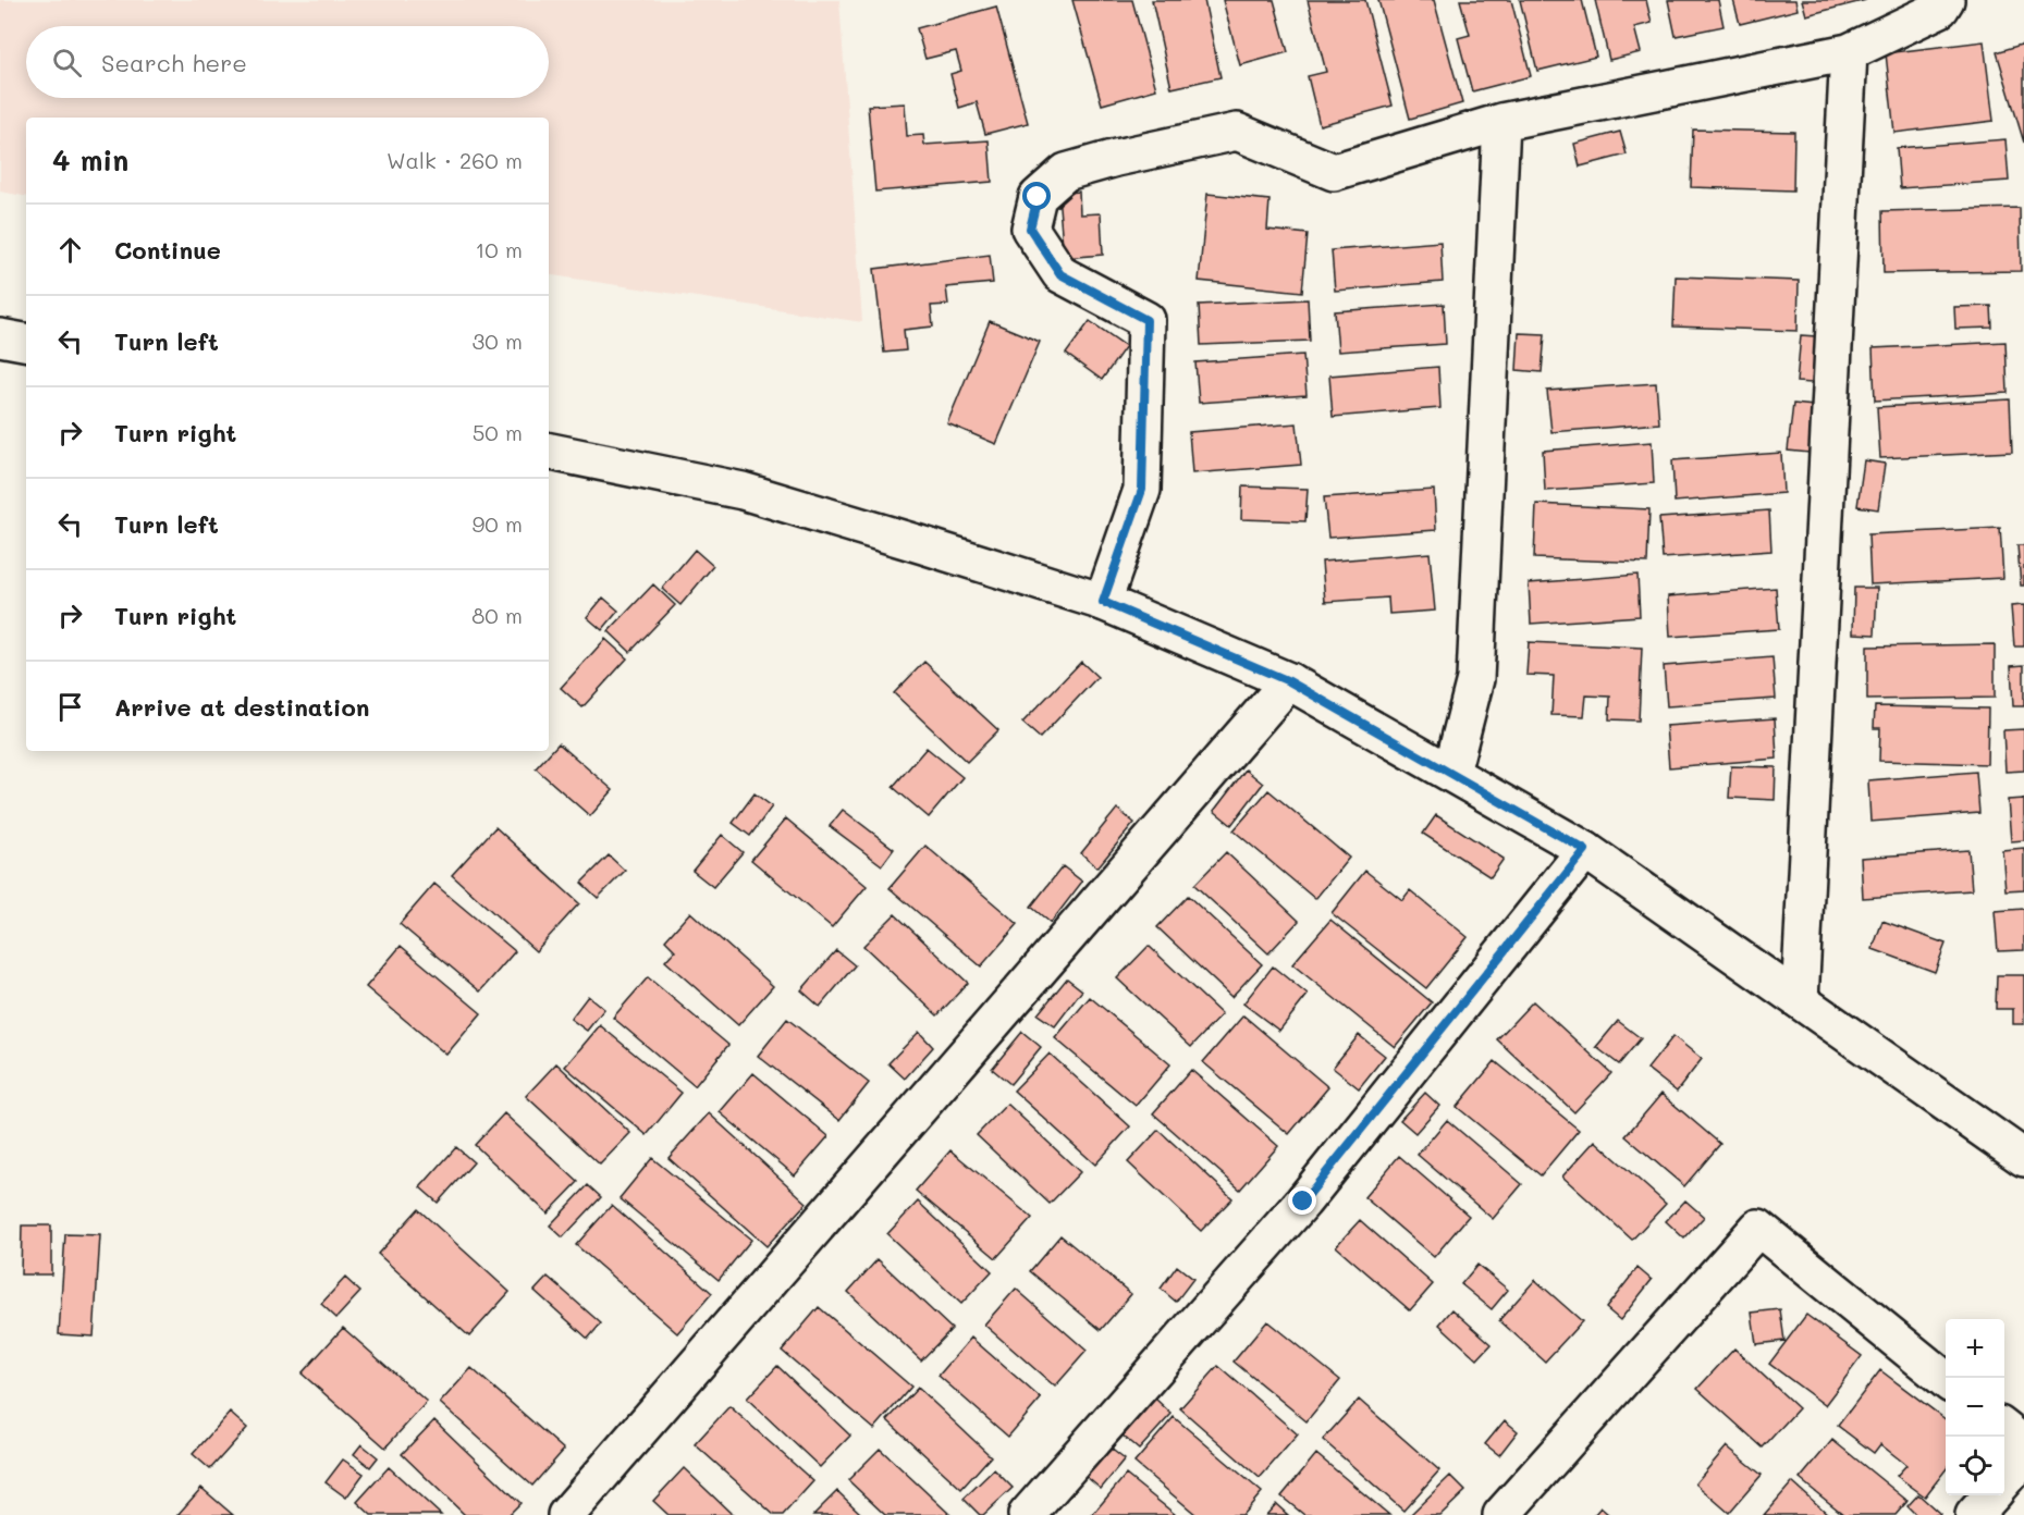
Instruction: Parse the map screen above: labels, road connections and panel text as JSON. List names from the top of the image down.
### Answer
{
  "page": {
    "search": "Search here",
    "heading": ["4 min", "Walk · 260 m"],
    "list": [
      ["Continue", "10 m"],
      ["Turn left", "30 m"],
      ["Turn right", "50 m"],
      ["Turn left", "90 m"],
      ["Turn right", "80 m"],
      "Arrive at destination"
    ],
    "map_buttons": ["+", "−"]
  }
}
